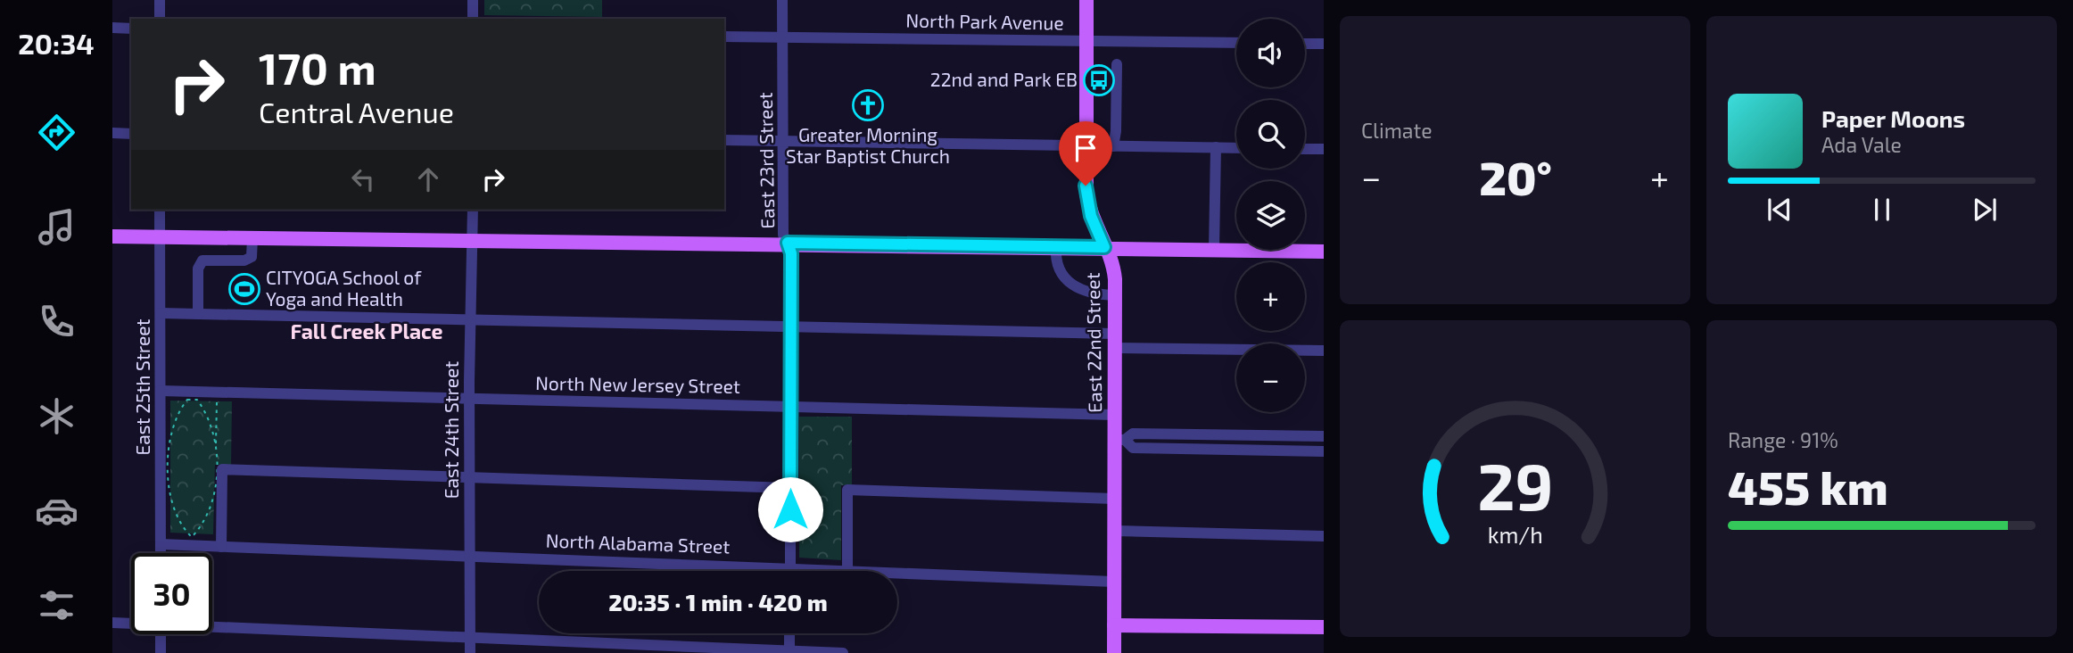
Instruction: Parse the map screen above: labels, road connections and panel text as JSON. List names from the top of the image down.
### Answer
{
  "streets": {
    "main road": ["East 22nd Street"],
    "street": [
      "North Park Avenue",
      "East 23rd Street",
      "North New Jersey Street",
      "East 25th Street",
      "East 24th Street",
      "North Alabama Street"
    ]
  },
  "crossings": [
    ["North Park Avenue", "East 23rd Street"],
    ["North Park Avenue", "East 22nd Street"],
    ["East 23rd Street", "North New Jersey Street"],
    ["East 23rd Street", "North Alabama Street"],
    ["East 22nd Street", "North New Jersey Street"],
    ["East 22nd Street", "North Alabama Street"],
    ["North New Jersey Street", "East 25th Street"],
    ["North New Jersey Street", "East 24th Street"],
    ["East 25th Street", "North Alabama Street"],
    ["East 24th Street", "North Alabama Street"]
  ],
  "districts": ["Fall Creek Place"],
  "places": {
    "bus stop": ["22nd and Park EB"],
    "church": ["Greater Morning Star Baptist Church"],
    "sports": ["CITYOGA School of Yoga and Health"]
  },
  "page": {
    "tabs": "20:34",
    "tile": [
      "Climate",
      ["Range · 91%", "455 km"]
    ],
    "map_buttons": ["+", "−"],
    "turn": ["170 m", "Central Avenue"],
    "song": ["Paper Moons", "Ada Vale"],
    "heat": ["−", "20°", "+"],
    "limit": "30",
    "trip": "20:35 · 1 min · 420 m",
    "gauge": ["29", "km/h"]
  }
}
